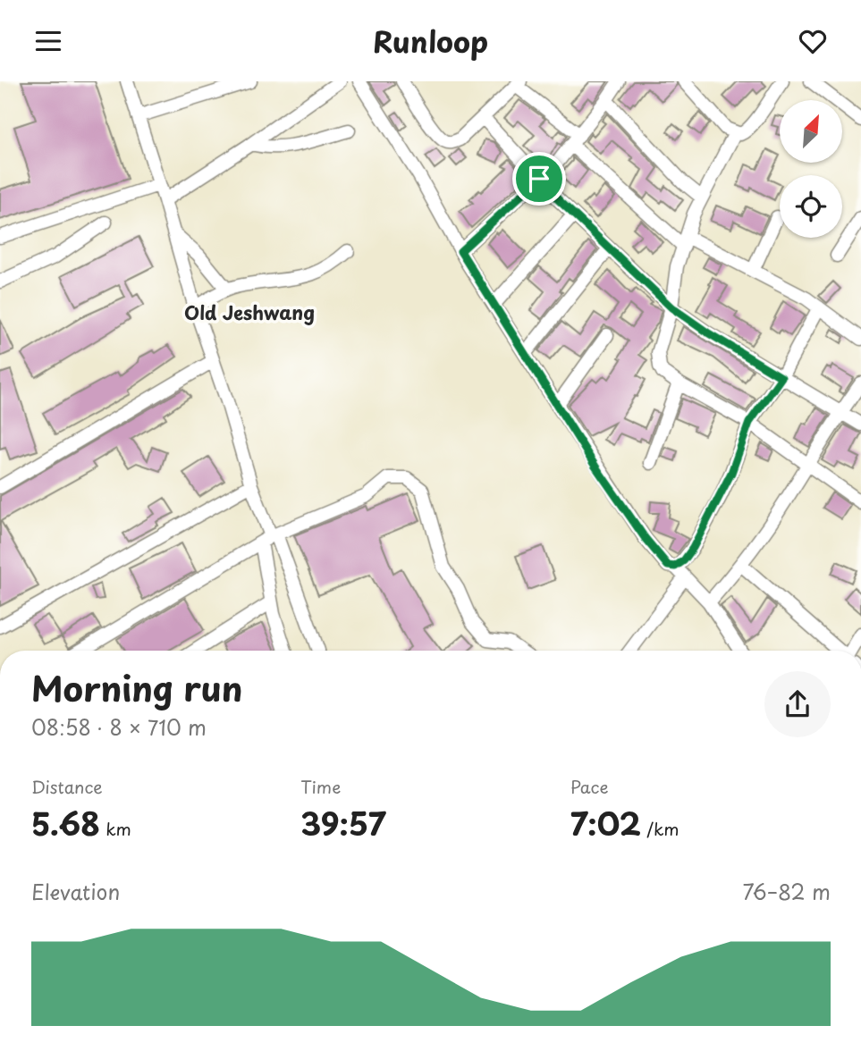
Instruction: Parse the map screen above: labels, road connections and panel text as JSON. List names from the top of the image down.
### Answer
{
  "districts": ["Old Jeshwang"],
  "north": "top right",
  "page": {
    "header": "Runloop",
    "heading": ["Morning run", "08:58 · 8 × 710 m"],
    "stats": [
      ["Distance", "5.68 km"],
      ["Time", "39:57"],
      ["Pace", "7:02 /km"]
    ],
    "chart": ["Elevation", "76–82 m"]
  }
}
